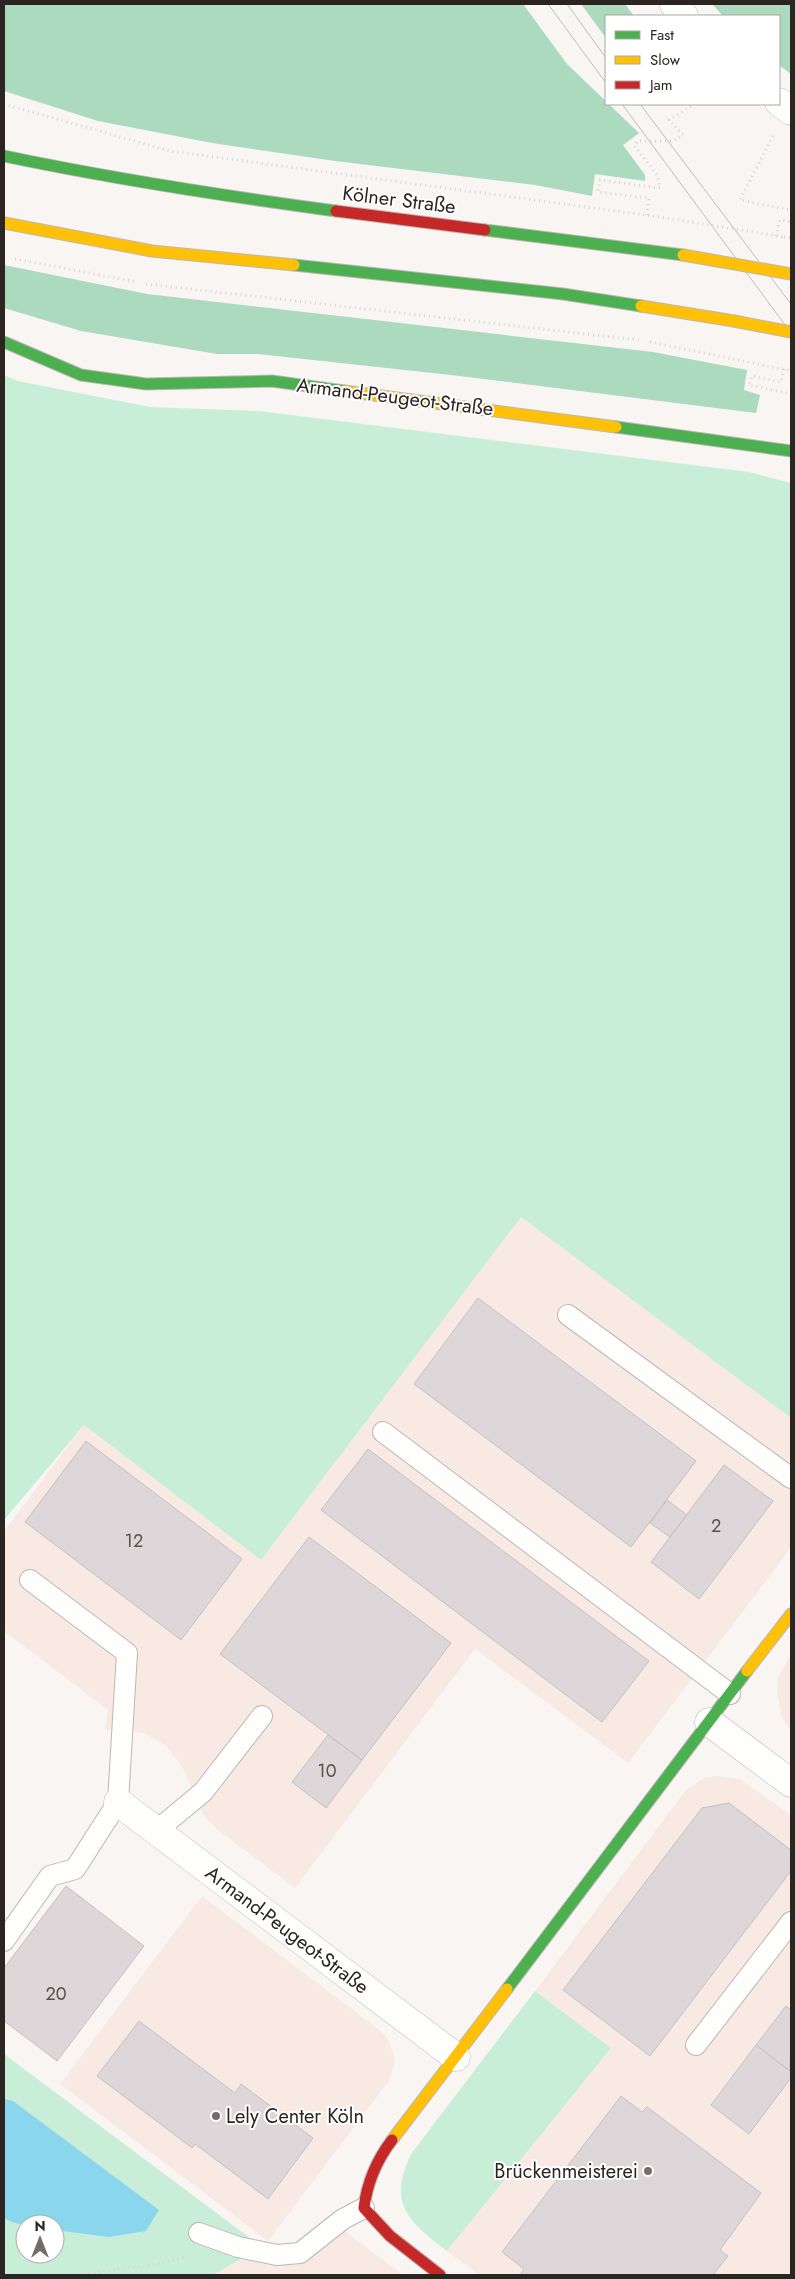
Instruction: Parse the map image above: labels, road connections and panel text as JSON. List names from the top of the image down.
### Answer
{
  "streets": {
    "street": ["Kölner Straße", "Armand-Peugeot-Straße"]
  },
  "places": ["Lely Center Köln", "Brückenmeisterei"],
  "house_numbers": [
    "2",
    "12",
    "10",
    "20"
  ],
  "legend": ["Fast", "Slow", "Jam"],
  "north": "top"
}
